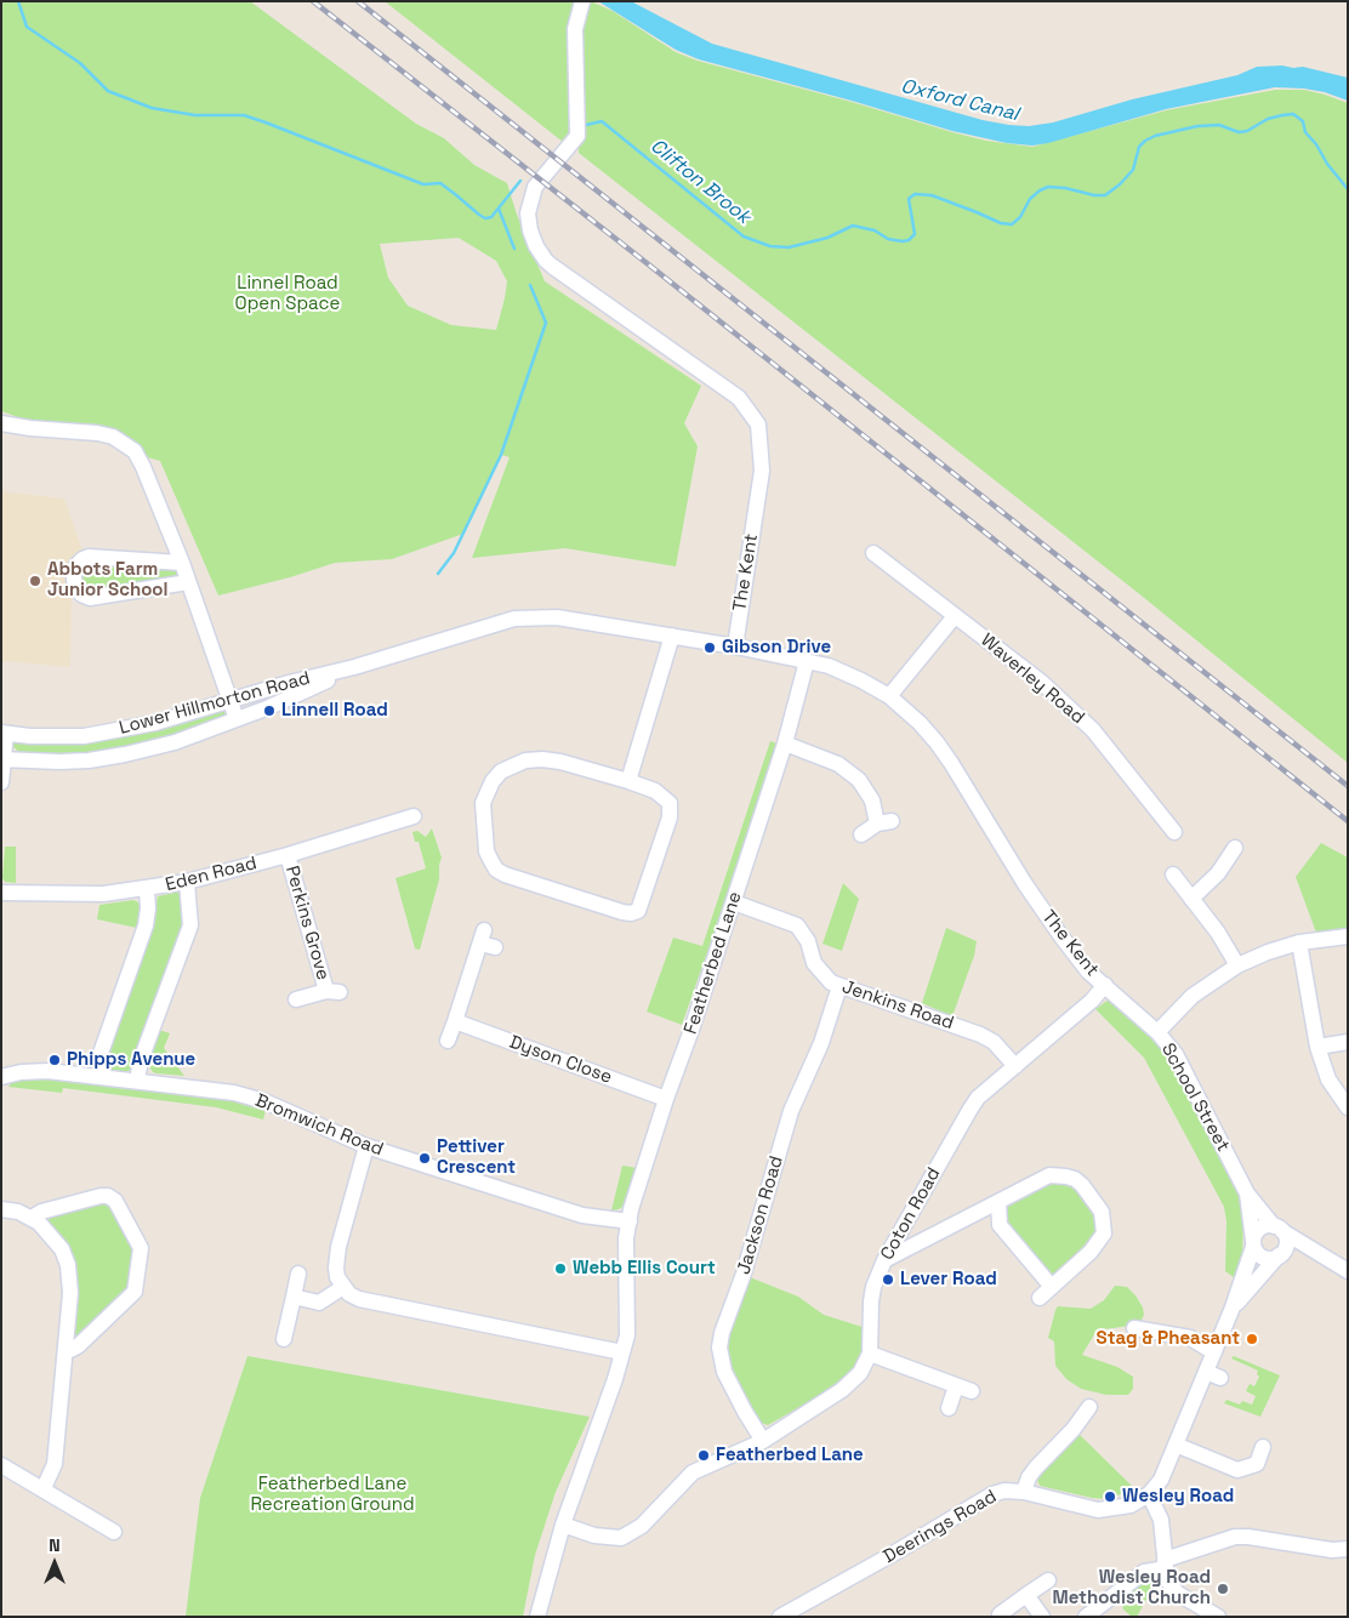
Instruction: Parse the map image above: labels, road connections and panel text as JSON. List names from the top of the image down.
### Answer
{
  "streets": {
    "street": [
      "The Kent",
      "Waverley Road",
      "Lower Hillmorton Road",
      "Eden Road",
      "Perkins Grove",
      "Featherbed Lane",
      "Jenkins Road",
      "Dyson Close",
      "School Street",
      "Bromwich Road",
      "Coton Road",
      "Jackson Road",
      "Deerings Road"
    ]
  },
  "crossings": [
    ["The Kent", "Lower Hillmorton Road"],
    ["The Kent", "Featherbed Lane"],
    ["The Kent", "School Street"],
    ["The Kent", "Coton Road"],
    ["Eden Road", "Perkins Grove"],
    ["Featherbed Lane", "Jenkins Road"],
    ["Featherbed Lane", "Dyson Close"],
    ["Featherbed Lane", "Bromwich Road"],
    ["Jenkins Road", "Coton Road"],
    ["Jenkins Road", "Jackson Road"],
    ["School Street", "Coton Road"],
    ["School Street", "Deerings Road"]
  ],
  "water": ["Oxford Canal", "Clifton Brook"],
  "parks": ["Linnel Road Open Space", "Featherbed Lane Recreation Ground"],
  "places": [
    "Abbots Farm Junior School",
    "Gibson Drive",
    "Linnell Road",
    "Phipps Avenue",
    "Pettiver Crescent",
    "Webb Ellis Court",
    "Lever Road",
    "Stag & Pheasant",
    "Featherbed Lane",
    "Wesley Road",
    "Wesley Road Methodist Church"
  ],
  "north": "top"
}
